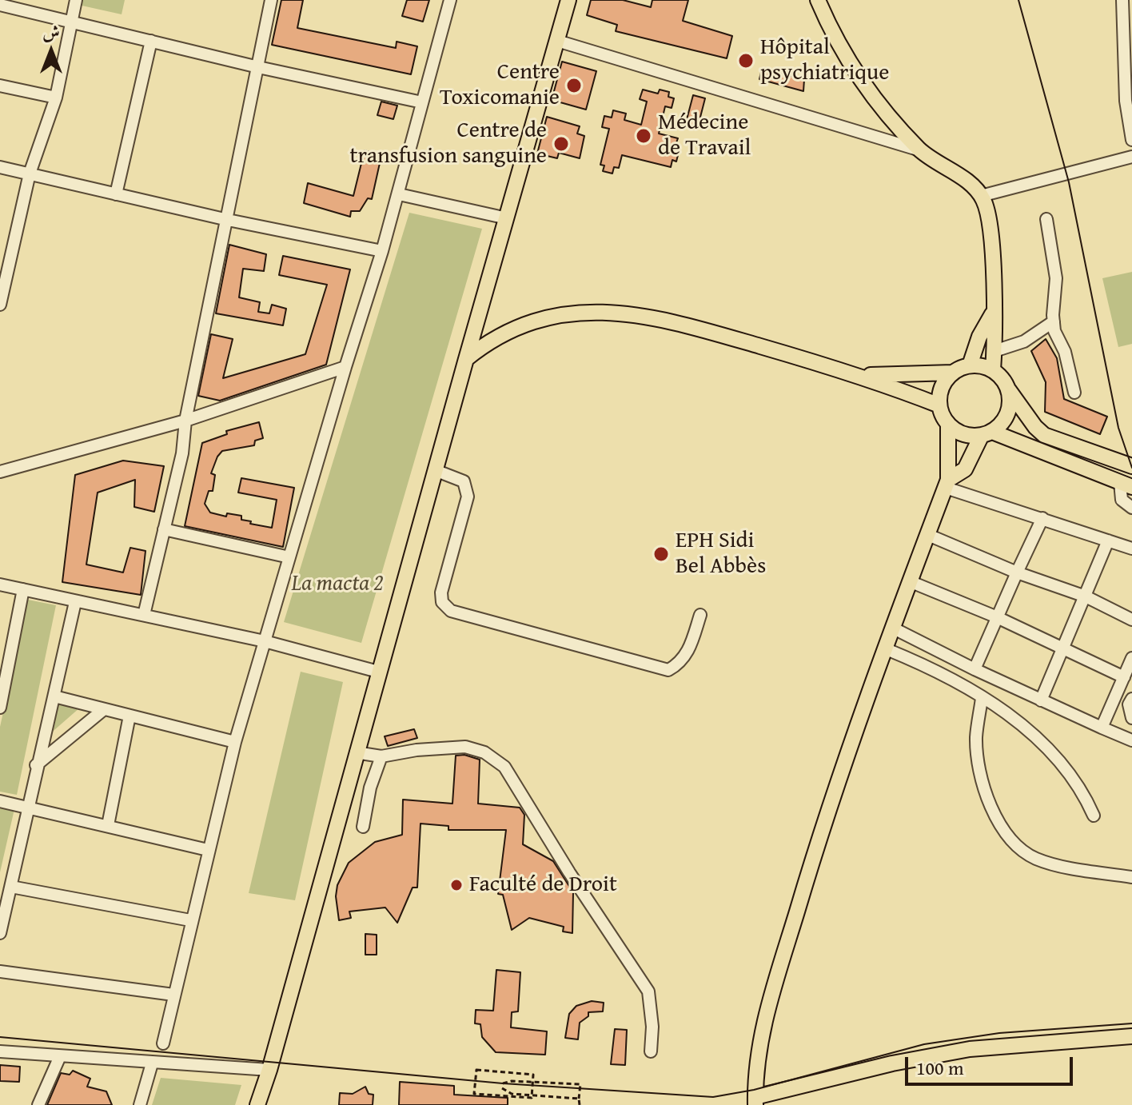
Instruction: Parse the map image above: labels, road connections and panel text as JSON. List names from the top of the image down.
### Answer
{
  "parks": ["La macta 2"],
  "places": [
    "Hôpital psychiatrique",
    "Centre Toxicomanie",
    "Médecine de Travail",
    "Centre de transfusion sanguine",
    "EPH Sidi Bel Abbès",
    "Faculté de Droit"
  ],
  "scale_bar": "100 m",
  "north": "top"
}
